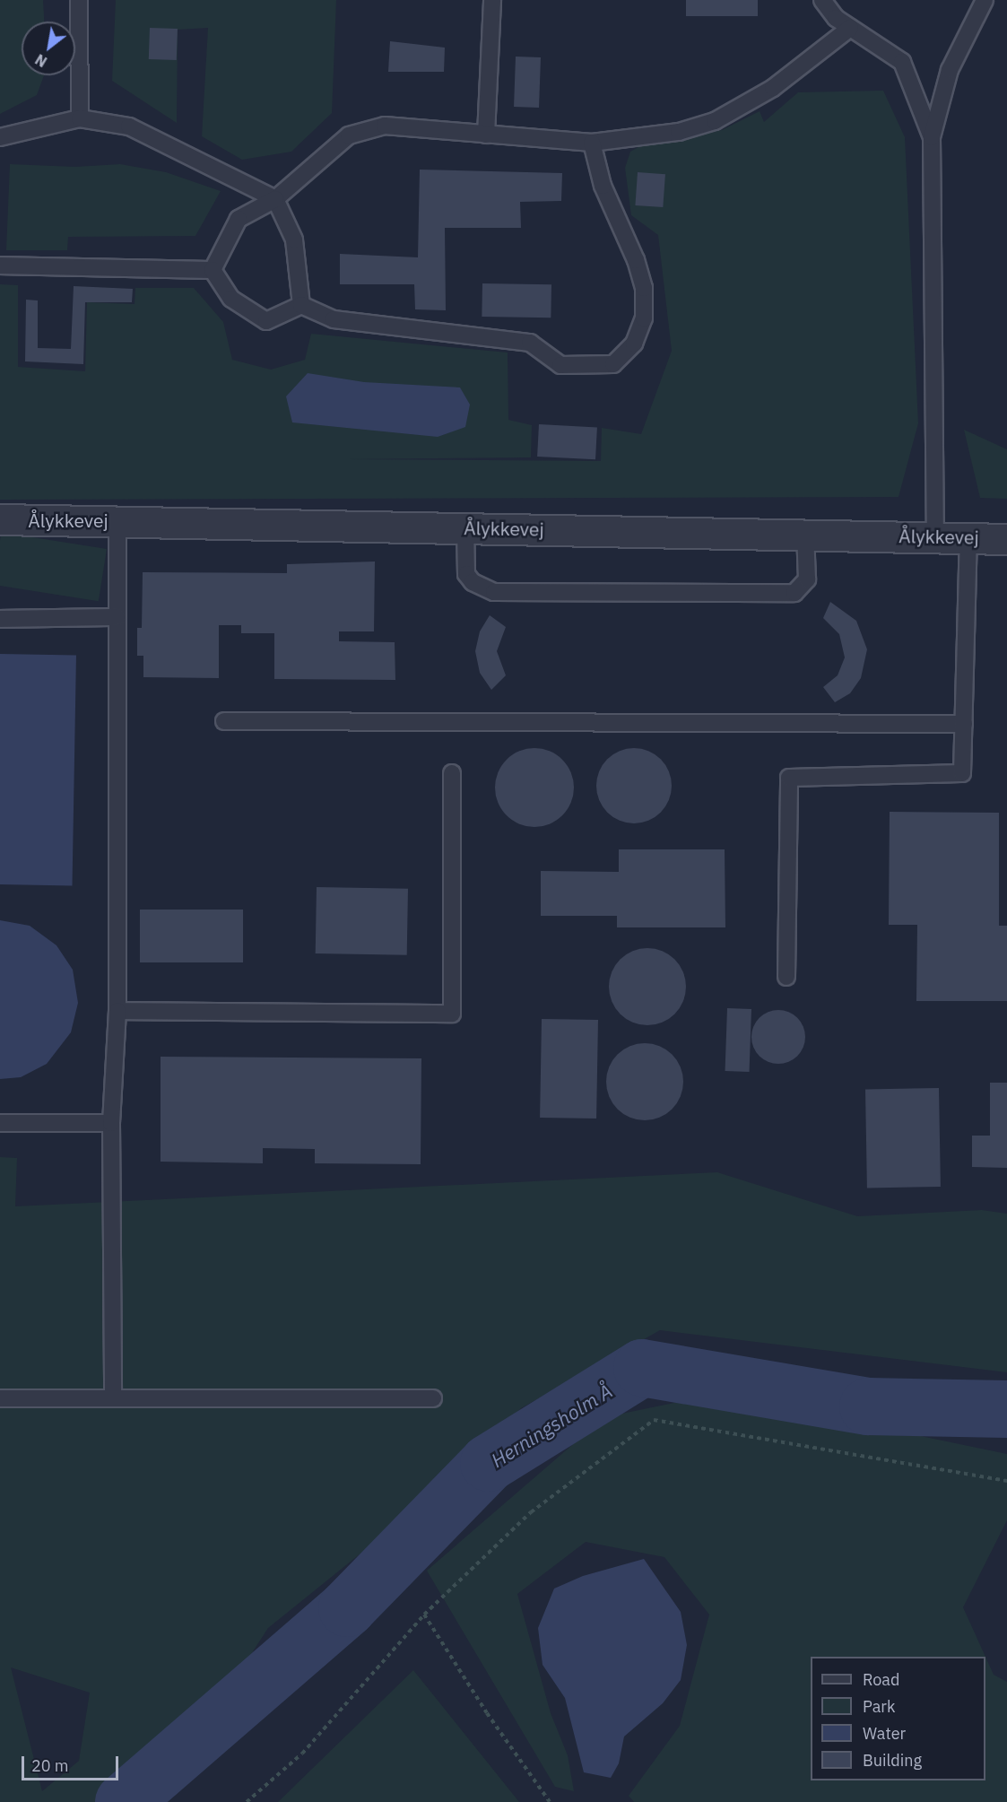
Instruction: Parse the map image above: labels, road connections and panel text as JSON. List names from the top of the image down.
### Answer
{
  "streets": {
    "street": ["Ålykkevej"]
  },
  "water": ["Herningsholm Å"],
  "legend": [
    "Road",
    "Park",
    "Water",
    "Building"
  ],
  "scale_bar": "20 m",
  "north": "bottom left"
}
